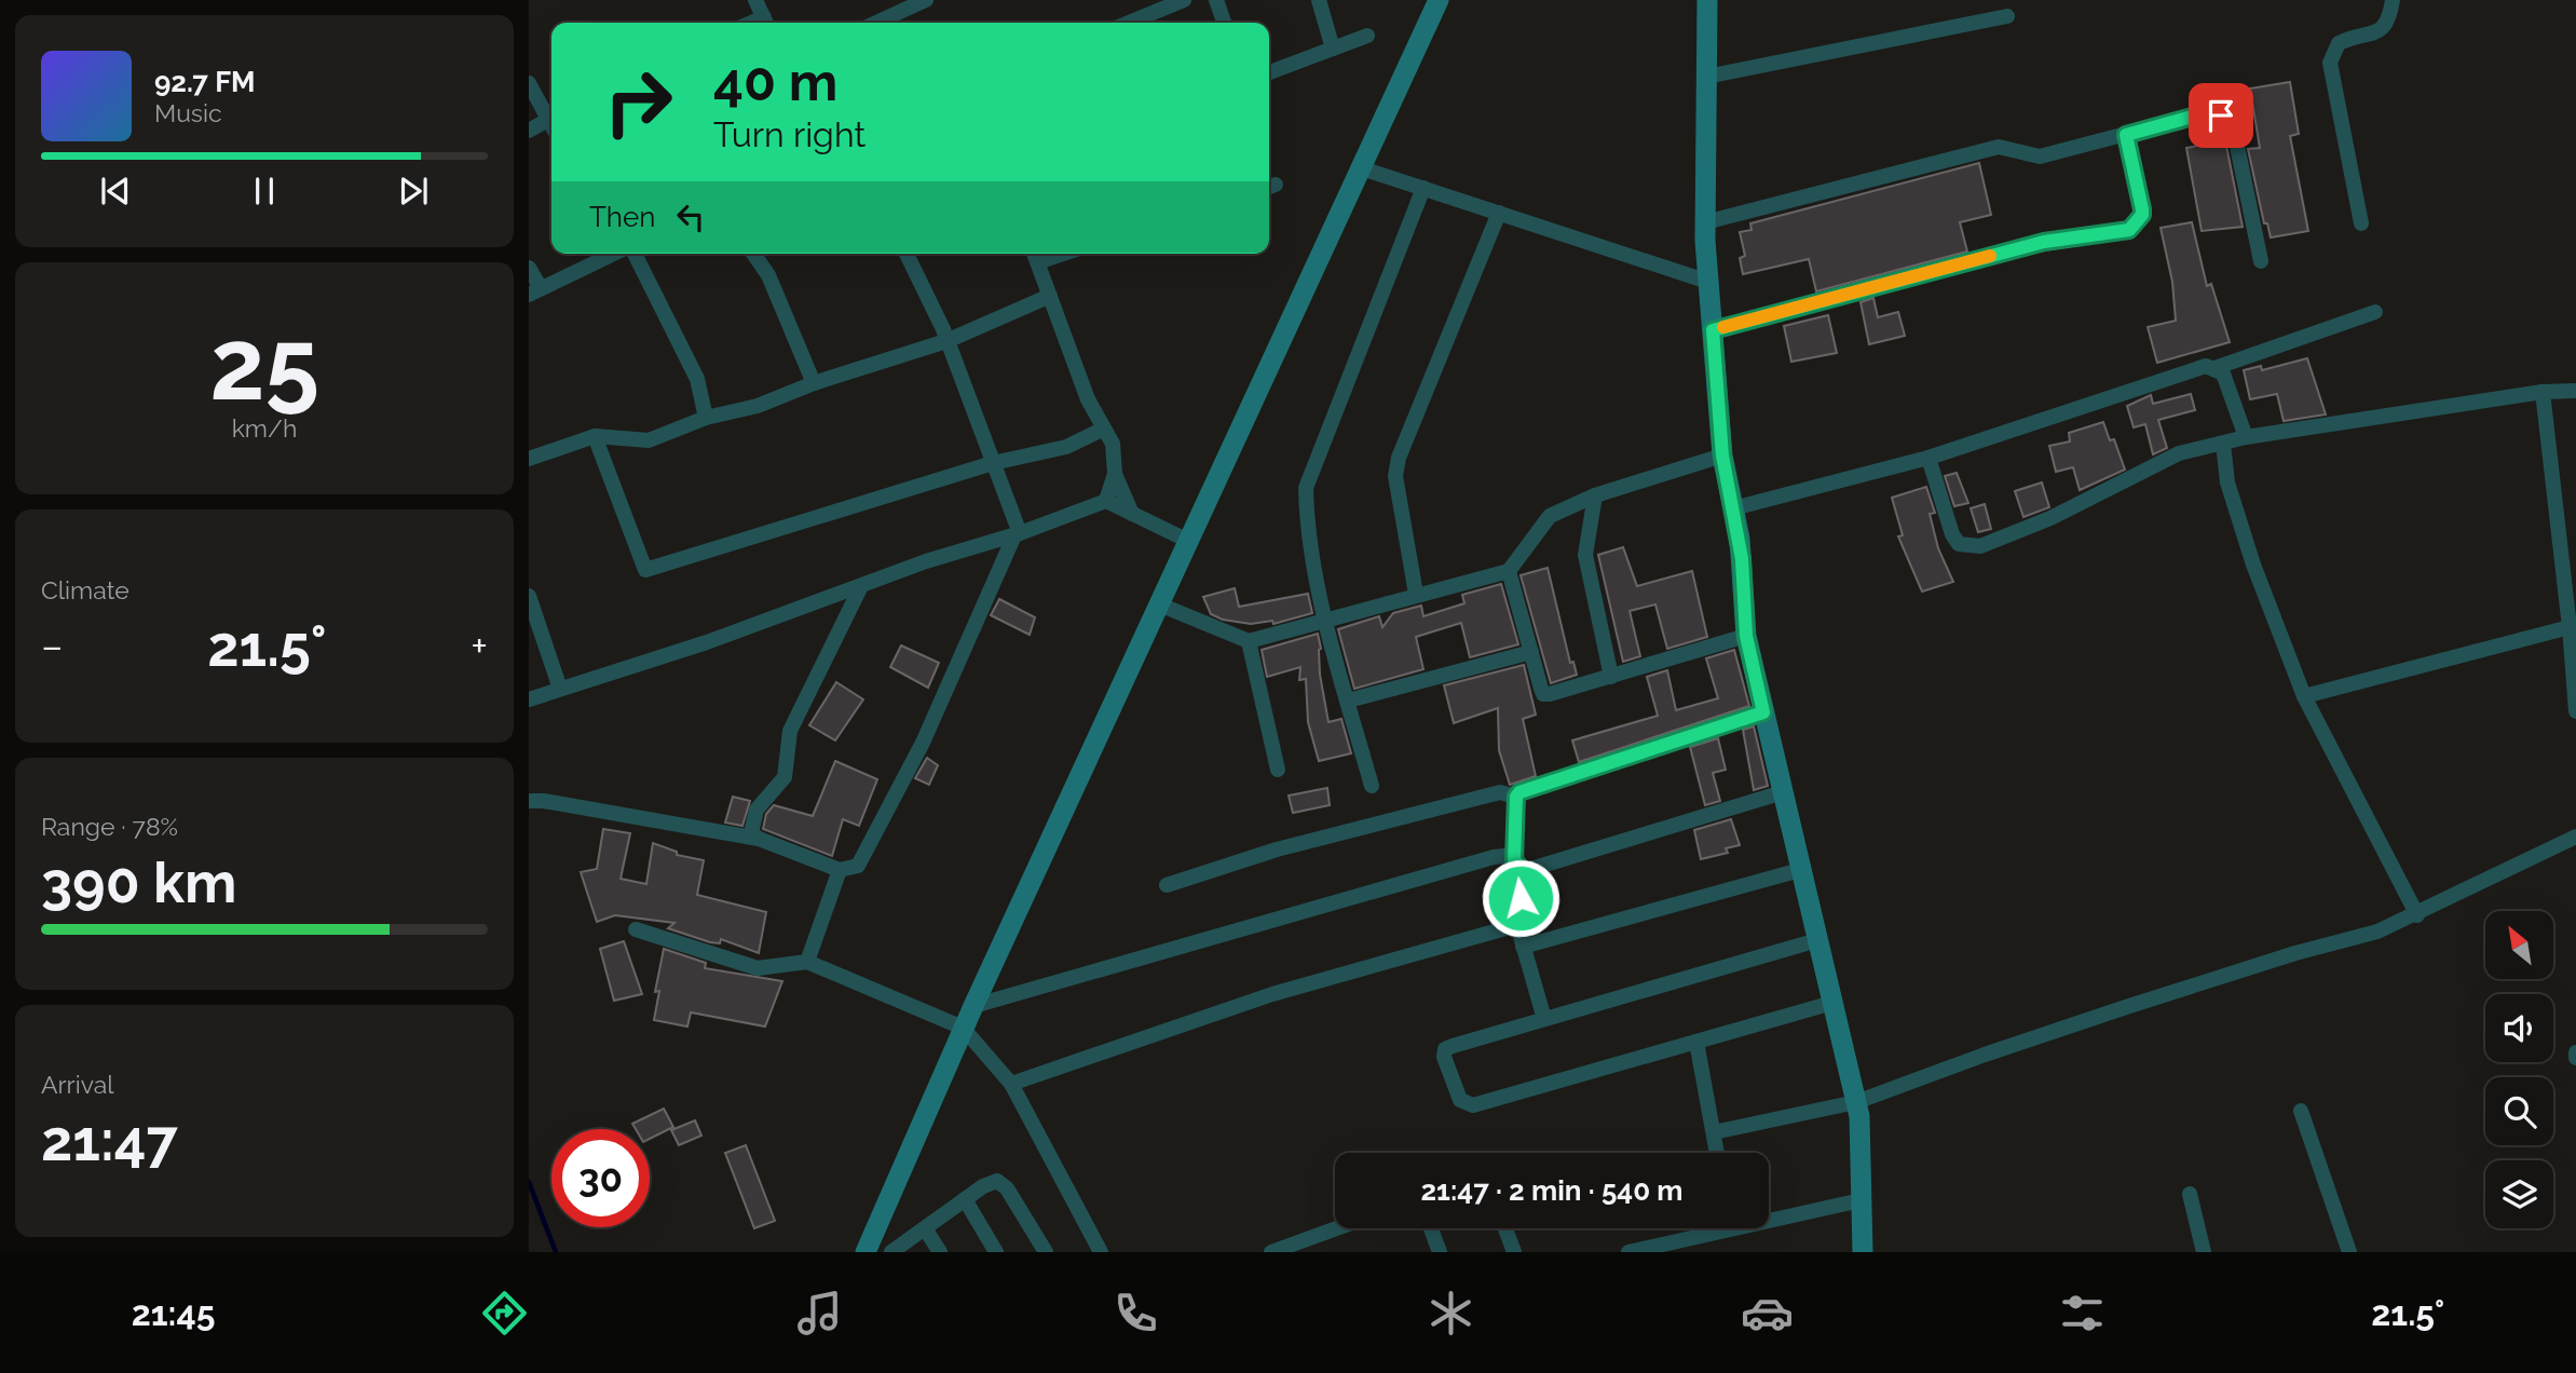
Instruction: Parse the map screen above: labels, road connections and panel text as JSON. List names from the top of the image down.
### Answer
{
  "north": "top left",
  "page": {
    "turn": ["40 m", "Turn right"],
    "song": ["92.7 FM", "Music"],
    "then": "Then",
    "tile": [
      ["25", "km/h"],
      "Climate",
      ["Range · 78%", "390 km"],
      ["Arrival", "21:47"]
    ],
    "heat": ["−", "21.5°", "+"],
    "limit": "30",
    "trip": "21:47 · 2 min · 540 m",
    "tabs": ["21:45", "21.5°"]
  }
}
